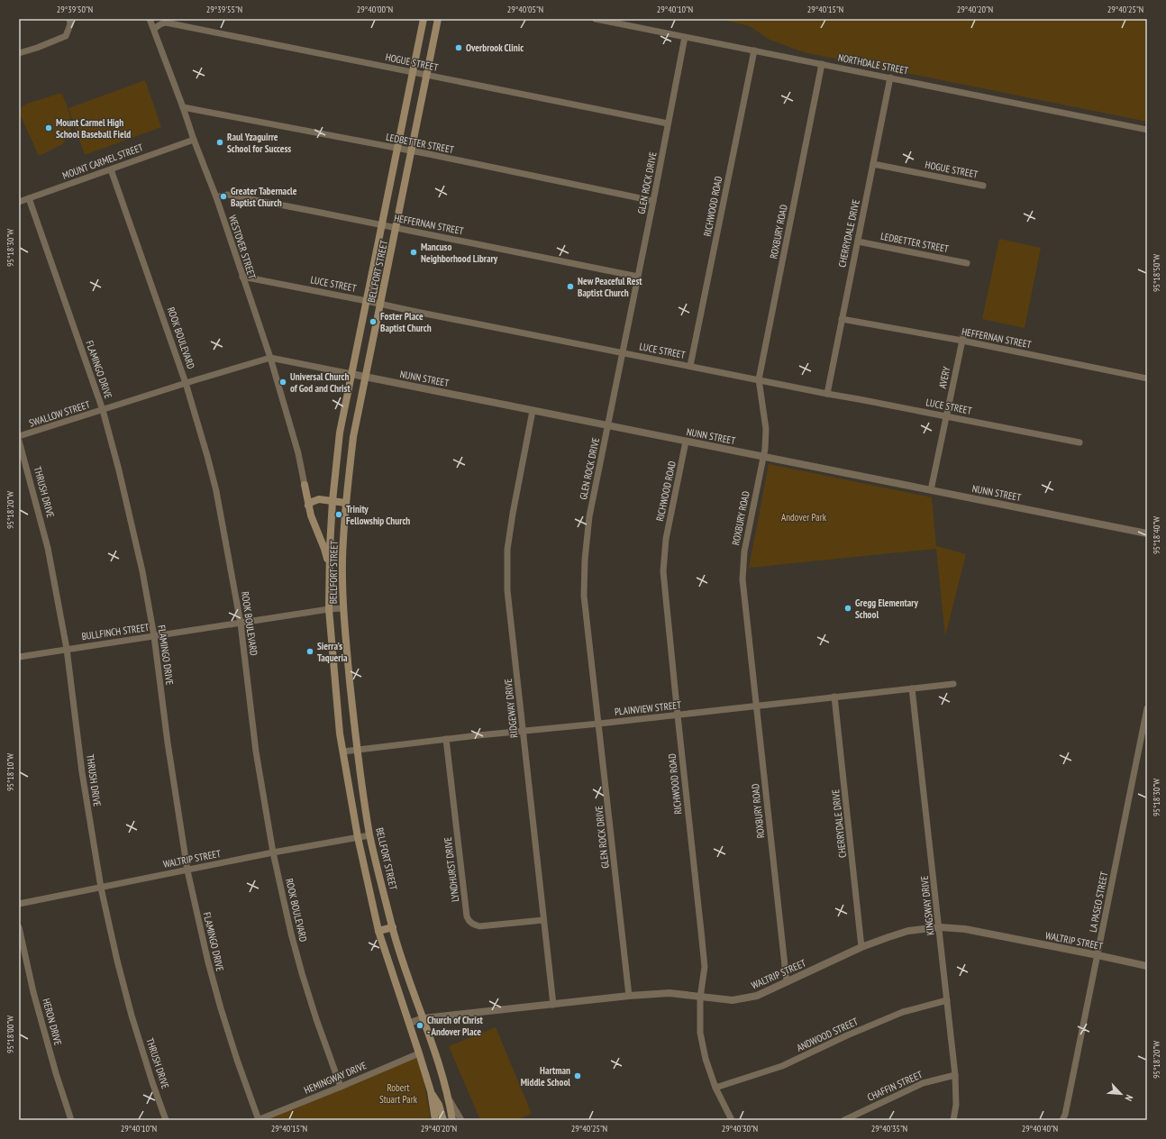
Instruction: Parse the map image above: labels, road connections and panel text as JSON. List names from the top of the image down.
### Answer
{
  "streets": {
    "main road": ["BELLFORT STREET"],
    "street": [
      "HOGUE STREET",
      "NORTHDALE STREET",
      "LEDBETTER STREET",
      "MOUNT CARMEL STREET",
      "GLEN ROCK DRIVE",
      "RICHWOOD ROAD",
      "HEFFERNAN STREET",
      "ROXBURY ROAD",
      "CHERRYDALE DRIVE",
      "WESTOVER STREET",
      "LUCE STREET",
      "ROOK BOULEVARD",
      "FLAMINGO DRIVE",
      "AVERY",
      "NUNN STREET",
      "SWALLOW STREET",
      "THRUSH DRIVE",
      "BULLFINCH STREET",
      "RIDGEWAY DRIVE",
      "PLAINVIEW STREET",
      "WALTRIP STREET",
      "LYNDHURST DRIVE",
      "LA PASEO STREET",
      "KINGSWAY DRIVE",
      "HERON DRIVE",
      "ANDWOOD STREET",
      "HEMINGWAY DRIVE",
      "CHAFFIN STREET"
    ]
  },
  "crossings": [
    ["HOGUE STREET", "GLEN ROCK DRIVE"],
    ["HOGUE STREET", "CHERRYDALE DRIVE"],
    ["HOGUE STREET", "WESTOVER STREET"],
    ["HOGUE STREET", "BELLFORT STREET"],
    ["NORTHDALE STREET", "GLEN ROCK DRIVE"],
    ["NORTHDALE STREET", "RICHWOOD ROAD"],
    ["NORTHDALE STREET", "ROXBURY ROAD"],
    ["NORTHDALE STREET", "CHERRYDALE DRIVE"],
    ["LEDBETTER STREET", "GLEN ROCK DRIVE"],
    ["LEDBETTER STREET", "CHERRYDALE DRIVE"],
    ["LEDBETTER STREET", "WESTOVER STREET"],
    ["LEDBETTER STREET", "BELLFORT STREET"],
    ["MOUNT CARMEL STREET", "WESTOVER STREET"],
    ["MOUNT CARMEL STREET", "ROOK BOULEVARD"],
    ["MOUNT CARMEL STREET", "FLAMINGO DRIVE"],
    ["GLEN ROCK DRIVE", "HEFFERNAN STREET"],
    ["GLEN ROCK DRIVE", "LUCE STREET"],
    ["GLEN ROCK DRIVE", "NUNN STREET"],
    ["GLEN ROCK DRIVE", "PLAINVIEW STREET"],
    ["GLEN ROCK DRIVE", "WALTRIP STREET"],
    ["RICHWOOD ROAD", "LUCE STREET"],
    ["RICHWOOD ROAD", "NUNN STREET"],
    ["RICHWOOD ROAD", "PLAINVIEW STREET"],
    ["RICHWOOD ROAD", "WALTRIP STREET"],
    ["RICHWOOD ROAD", "ANDWOOD STREET"],
    ["HEFFERNAN STREET", "CHERRYDALE DRIVE"],
    ["HEFFERNAN STREET", "WESTOVER STREET"],
    ["HEFFERNAN STREET", "BELLFORT STREET"],
    ["HEFFERNAN STREET", "AVERY"],
    ["ROXBURY ROAD", "LUCE STREET"],
    ["ROXBURY ROAD", "NUNN STREET"],
    ["ROXBURY ROAD", "PLAINVIEW STREET"],
    ["ROXBURY ROAD", "WALTRIP STREET"],
    ["CHERRYDALE DRIVE", "LUCE STREET"],
    ["CHERRYDALE DRIVE", "PLAINVIEW STREET"],
    ["CHERRYDALE DRIVE", "WALTRIP STREET"],
    ["WESTOVER STREET", "LUCE STREET"],
    ["WESTOVER STREET", "NUNN STREET"],
    ["WESTOVER STREET", "SWALLOW STREET"],
    ["BELLFORT STREET", "LUCE STREET"],
    ["BELLFORT STREET", "NUNN STREET"],
    ["BELLFORT STREET", "BULLFINCH STREET"],
    ["BELLFORT STREET", "PLAINVIEW STREET"],
    ["BELLFORT STREET", "WALTRIP STREET"],
    ["BELLFORT STREET", "HEMINGWAY DRIVE"],
    ["LUCE STREET", "AVERY"],
    ["ROOK BOULEVARD", "SWALLOW STREET"],
    ["ROOK BOULEVARD", "BULLFINCH STREET"],
    ["ROOK BOULEVARD", "WALTRIP STREET"],
    ["ROOK BOULEVARD", "HEMINGWAY DRIVE"],
    ["FLAMINGO DRIVE", "SWALLOW STREET"],
    ["FLAMINGO DRIVE", "BULLFINCH STREET"],
    ["FLAMINGO DRIVE", "WALTRIP STREET"],
    ["FLAMINGO DRIVE", "HEMINGWAY DRIVE"],
    ["AVERY", "NUNN STREET"],
    ["NUNN STREET", "SWALLOW STREET"],
    ["NUNN STREET", "RIDGEWAY DRIVE"],
    ["THRUSH DRIVE", "BULLFINCH STREET"],
    ["THRUSH DRIVE", "WALTRIP STREET"],
    ["RIDGEWAY DRIVE", "PLAINVIEW STREET"],
    ["RIDGEWAY DRIVE", "WALTRIP STREET"],
    ["RIDGEWAY DRIVE", "LYNDHURST DRIVE"],
    ["PLAINVIEW STREET", "LYNDHURST DRIVE"],
    ["PLAINVIEW STREET", "KINGSWAY DRIVE"],
    ["WALTRIP STREET", "LA PASEO STREET"],
    ["WALTRIP STREET", "KINGSWAY DRIVE"],
    ["KINGSWAY DRIVE", "ANDWOOD STREET"],
    ["KINGSWAY DRIVE", "CHAFFIN STREET"]
  ],
  "parks": ["Andover Park", "Robert Stuart Park"],
  "places": [
    "Overbrook Clinic",
    "Mount Carmel High School Baseball Field",
    "Raul Yzaguirre School for Success",
    "Greater Tabernacle Baptist Church",
    "Mancuso Neighborhood Library",
    "New Peaceful Rest Baptist Church",
    "Foster Place Baptist Church",
    "Universal Church of God and Christ",
    "Trinity Fellowship Church",
    "Gregg Elementary School",
    "Sierra's Taqueria",
    "Church of Christ - Andover Place",
    "Hartman Middle School"
  ],
  "north": "bottom right",
  "coordinates": [
    "29°39'50\"N",
    "29°39'55\"N",
    "29°40'00\"N",
    "29°40'05\"N",
    "29°40'10\"N",
    "29°40'15\"N",
    "29°40'20\"N",
    "29°40'25\"N",
    "95°18'30\"W",
    "95°18'50\"W",
    "95°18'20\"W",
    "95°18'40\"W",
    "95°18'10\"W",
    "95°18'00\"W",
    "29°40'30\"N",
    "29°40'35\"N",
    "29°40'40\"N"
  ]
}
